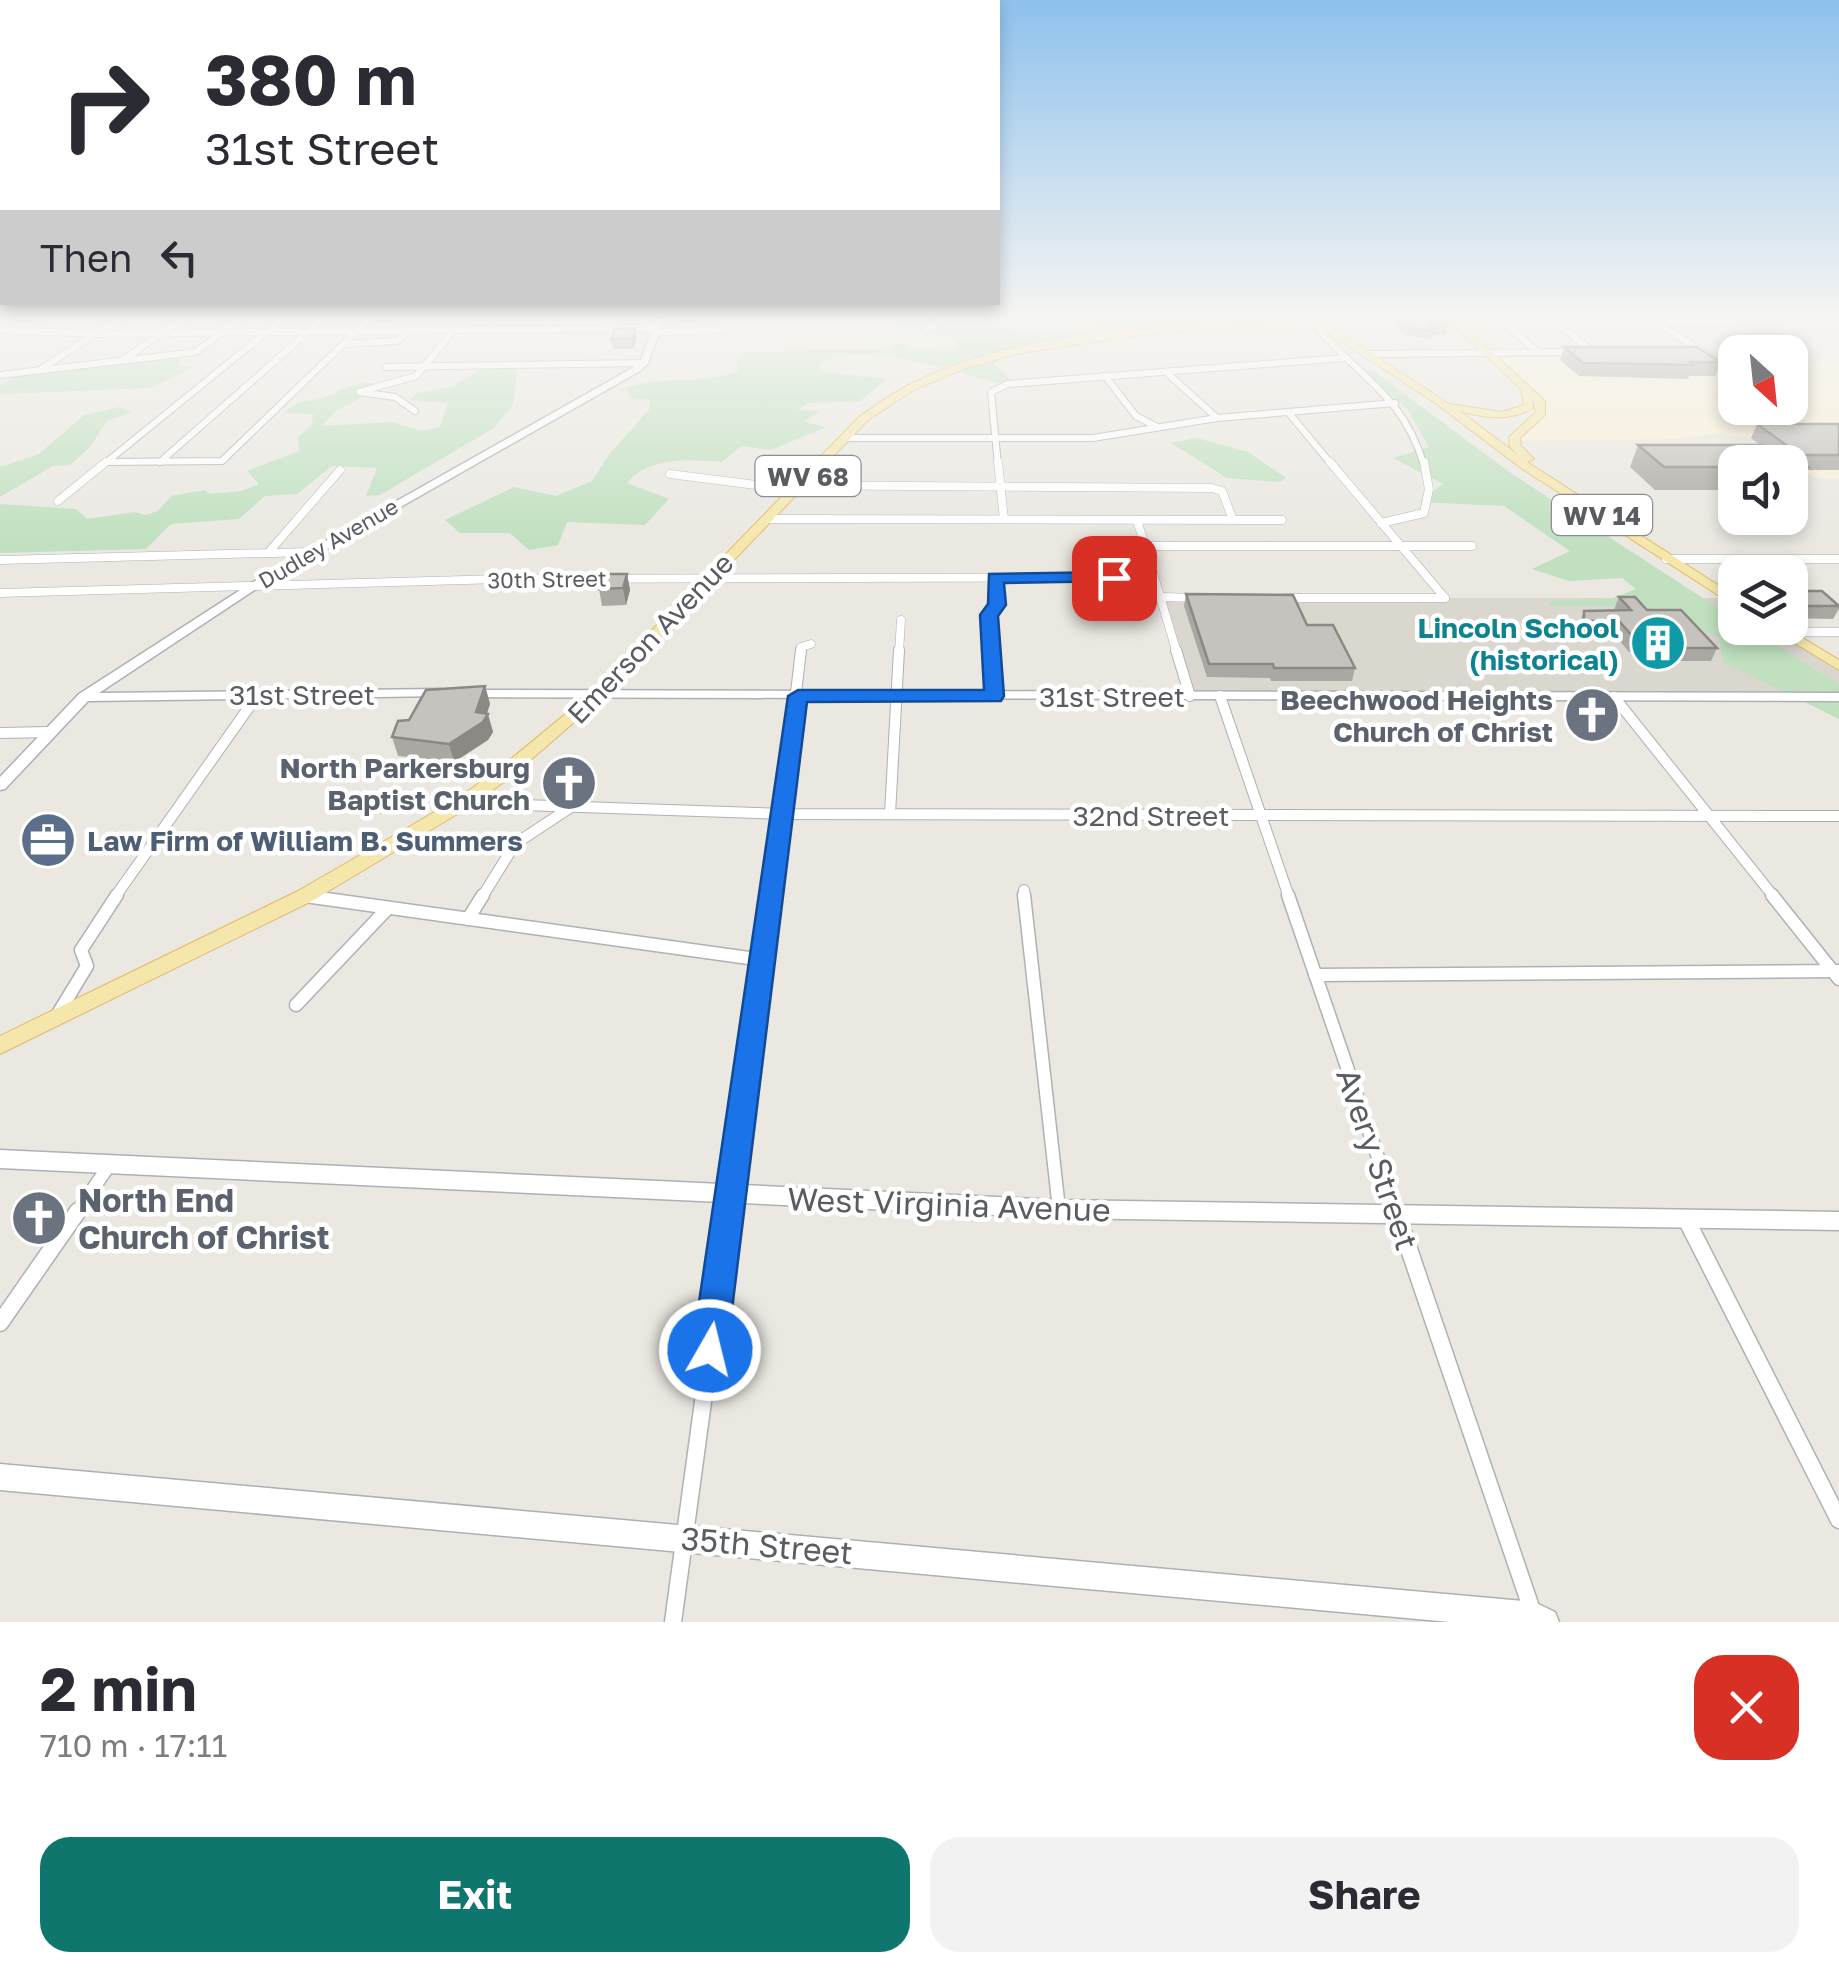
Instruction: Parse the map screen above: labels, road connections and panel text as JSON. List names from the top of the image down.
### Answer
{
  "streets": {
    "main road": ["WV 68", "WV 14", "Emerson Avenue"],
    "street": [
      "Dudley Avenue",
      "30th Street",
      "31st Street",
      "32nd Street",
      "Avery Street",
      "West Virginia Avenue",
      "35th Street"
    ]
  },
  "crossings": [
    ["Dudley Avenue", "30th Street"],
    ["Dudley Avenue", "31st Street"],
    ["30th Street", "Emerson Avenue"],
    ["Emerson Avenue", "31st Street"],
    ["Emerson Avenue", "32nd Street"],
    ["31st Street", "Avery Street"],
    ["32nd Street", "Avery Street"],
    ["Avery Street", "West Virginia Avenue"],
    ["Avery Street", "35th Street"]
  ],
  "places": {
    "building": ["Lincoln School (historical)"],
    "church": ["Beechwood Heights Church of Christ", "North Parkersburg Baptist Church", "North End Church of Christ"],
    "office": ["Law Firm of William B. Summers"]
  },
  "north": "bottom right",
  "page": {
    "turn": ["380 m", "31st Street"],
    "then": "Then",
    "heading": ["2 min", "710 m · 17:11"],
    "buttons": ["Exit", "Share"]
  }
}
